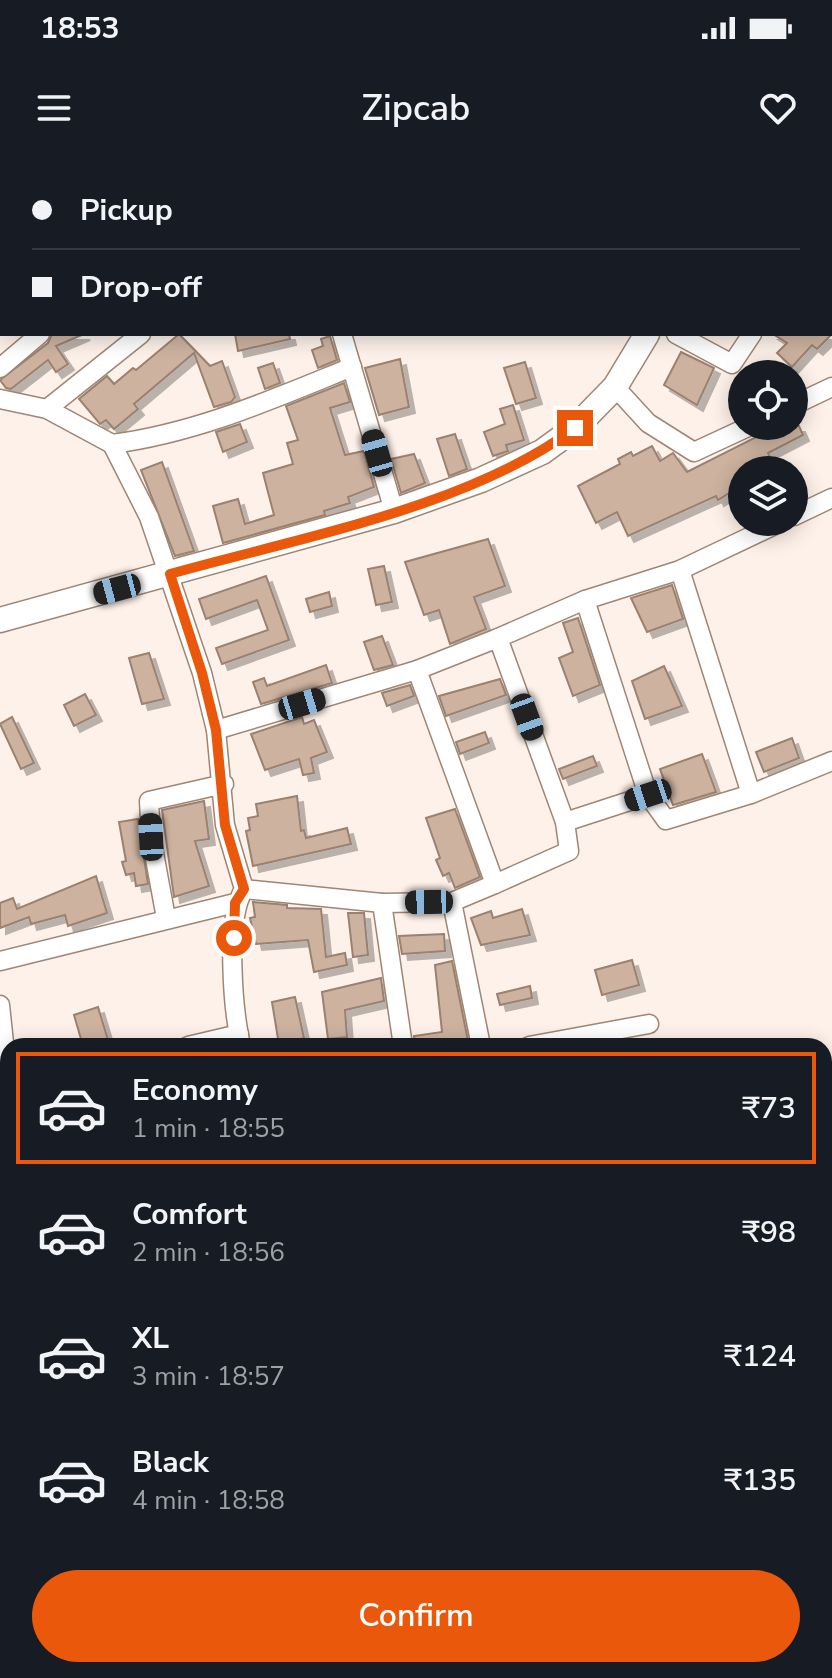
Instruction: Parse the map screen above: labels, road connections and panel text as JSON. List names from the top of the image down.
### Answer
{
  "page": {
    "status": "18:53",
    "header": "Zipcab",
    "banner": ["Pickup", "Drop-off"],
    "list": [
      {
        "name": "Economy",
        "note": "1 min · 18:55",
        "value": "₹73"
      },
      {
        "name": "Comfort",
        "note": "2 min · 18:56",
        "value": "₹98"
      },
      {
        "name": "XL",
        "note": "3 min · 18:57",
        "value": "₹124"
      },
      {
        "name": "Black",
        "note": "4 min · 18:58",
        "value": "₹135"
      }
    ],
    "buttons": "Confirm"
  }
}
